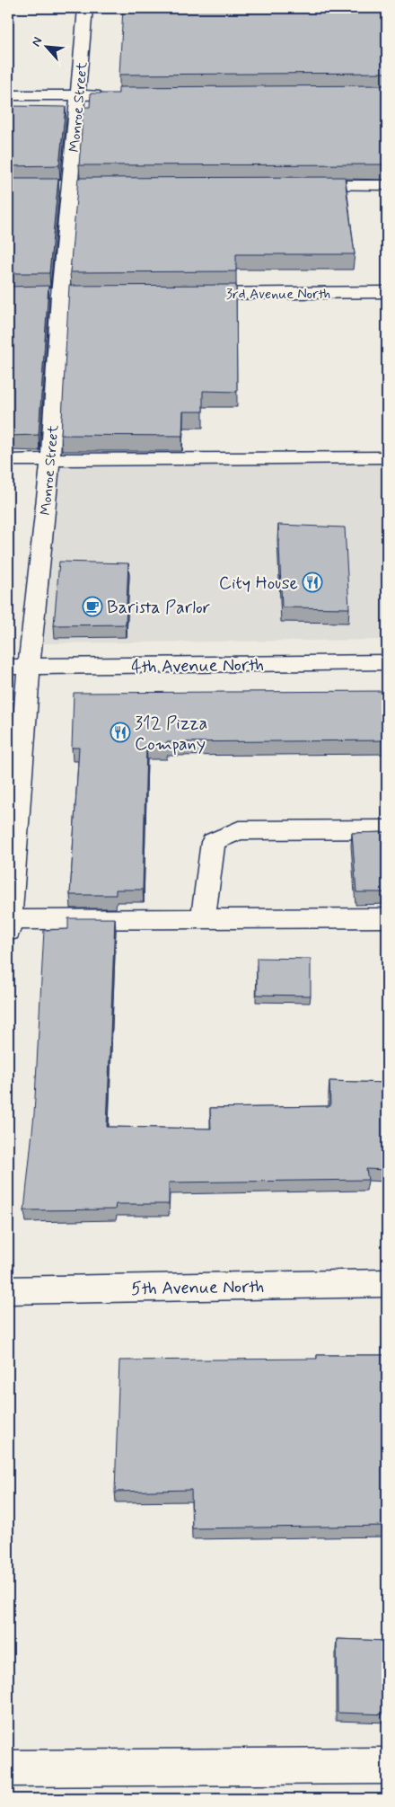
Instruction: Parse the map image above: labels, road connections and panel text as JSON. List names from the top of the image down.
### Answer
{
  "streets": {
    "street": [
      "Monroe Street",
      "3rd Avenue North",
      "4th Avenue North",
      "5th Avenue North"
    ]
  },
  "crossings": [
    ["Monroe Street", "4th Avenue North"]
  ],
  "places": {
    "restaurant": ["City House", "312 Pizza Company"],
    "cafe": ["Barista Parlor"]
  },
  "north": "top left"
}
